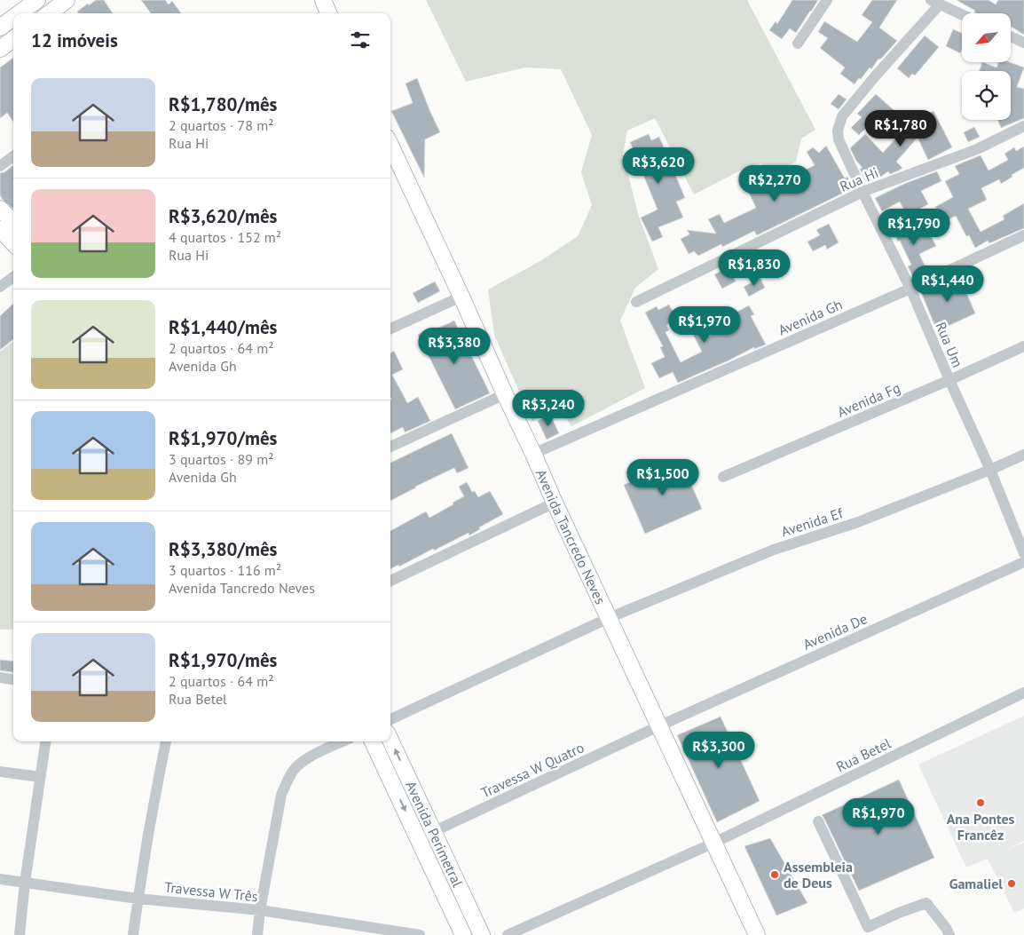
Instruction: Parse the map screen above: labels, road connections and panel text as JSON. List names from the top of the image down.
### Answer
{
  "streets": {
    "street": [
      "Rua Hi",
      "Avenida Gh",
      "Rua Um",
      "Avenida Fg",
      "Avenida Ef",
      "Avenida Tancredo Neves",
      "Avenida De",
      "Rua Betel",
      "Travessa W Quatro",
      "Avenida Perimetral",
      "Travessa W Três"
    ]
  },
  "crossings": [
    ["Rua Hi", "Rua Um"],
    ["Avenida Gh", "Rua Um"],
    ["Avenida Gh", "Avenida Tancredo Neves"],
    ["Rua Um", "Avenida Fg"],
    ["Rua Um", "Avenida Ef"],
    ["Avenida Ef", "Avenida Tancredo Neves"],
    ["Avenida Tancredo Neves", "Avenida De"],
    ["Avenida Tancredo Neves", "Rua Betel"],
    ["Avenida Tancredo Neves", "Travessa W Quatro"],
    ["Avenida De", "Travessa W Quatro"],
    ["Travessa W Quatro", "Avenida Perimetral"]
  ],
  "places": ["Ana Pontes Francêz", "Assembleia de Deus", "Gamaliel"],
  "north": "bottom left",
  "page": {
    "heading": "12 imóveis",
    "list": [
      {
        "name": "R$1,780/mês",
        "note": "2 quartos · 78 m² · Rua Hi"
      },
      {
        "name": "R$3,620/mês",
        "note": "4 quartos · 152 m² · Rua Hi"
      },
      {
        "name": "R$1,440/mês",
        "note": "2 quartos · 64 m² · Avenida Gh"
      },
      {
        "name": "R$1,970/mês",
        "note": "3 quartos · 89 m² · Avenida Gh"
      },
      {
        "name": "R$3,380/mês",
        "note": "3 quartos · 116 m² · Avenida Tancredo Neves"
      },
      {
        "name": "R$1,970/mês",
        "note": "2 quartos · 64 m² · Rua Betel"
      }
    ],
    "price": [
      "R$1,780",
      "R$3,620",
      "R$2,270",
      "R$1,790",
      "R$1,830",
      "R$1,440",
      "R$1,970",
      "R$3,380",
      "R$3,240",
      "R$1,500",
      "R$3,300",
      "R$1,970"
    ]
  }
}
